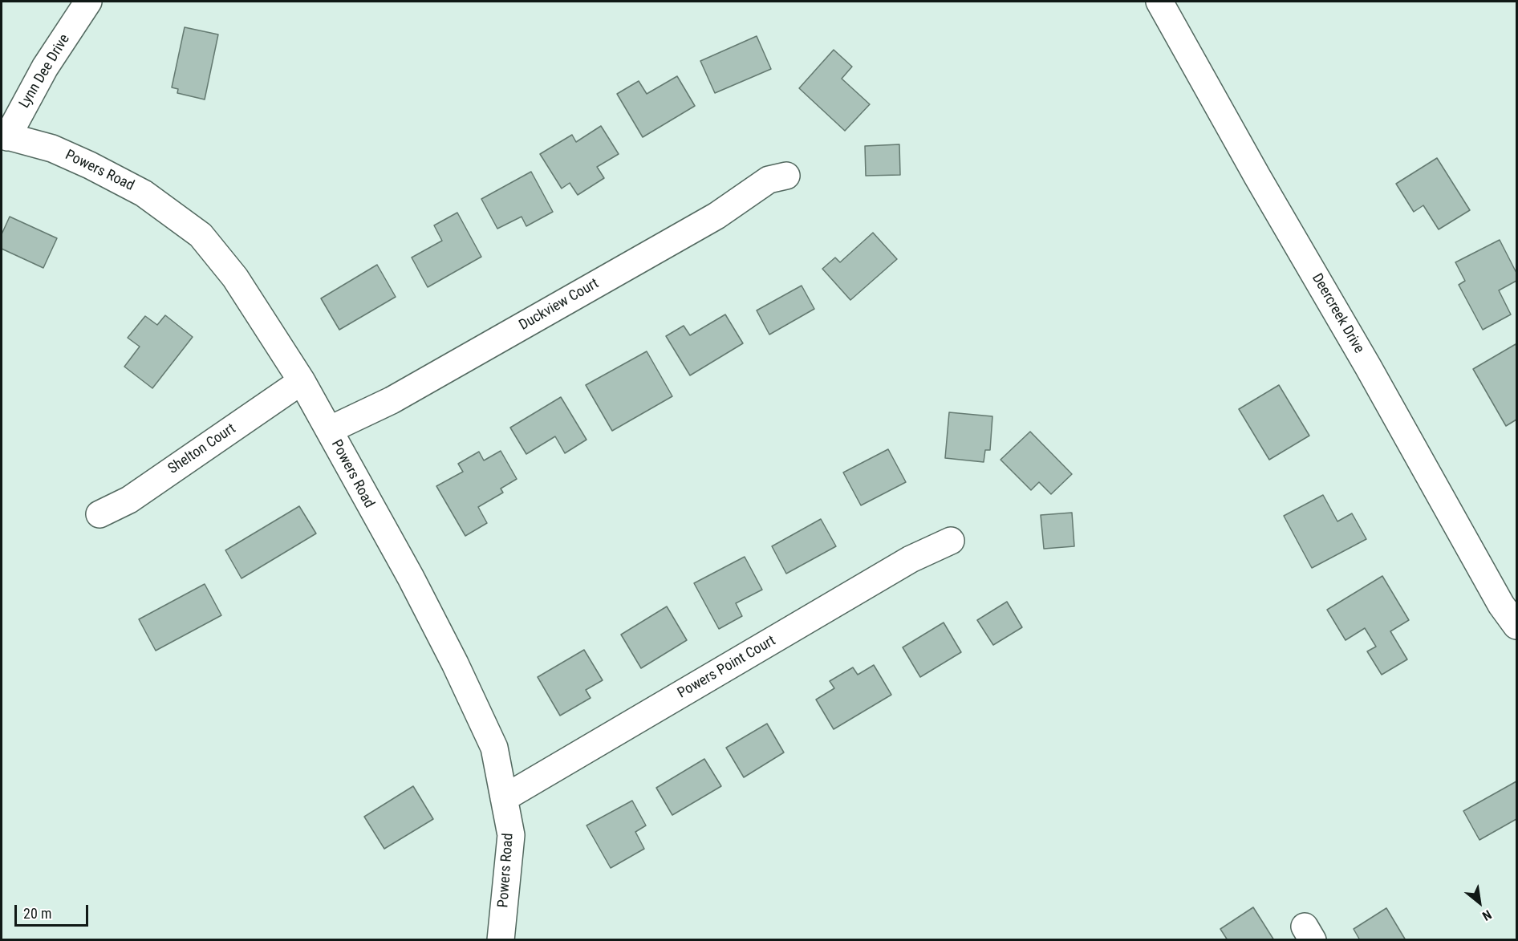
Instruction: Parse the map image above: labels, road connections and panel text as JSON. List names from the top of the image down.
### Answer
{
  "streets": {
    "street": [
      "Lynn Dee Drive",
      "Powers Road",
      "Duckview Court",
      "Deercreek Drive",
      "Shelton Court",
      "Powers Point Court"
    ]
  },
  "crossings": [
    ["Lynn Dee Drive", "Powers Road"],
    ["Powers Road", "Duckview Court"],
    ["Powers Road", "Shelton Court"],
    ["Powers Road", "Powers Point Court"]
  ],
  "scale_bar": "20 m",
  "north": "bottom right"
}
